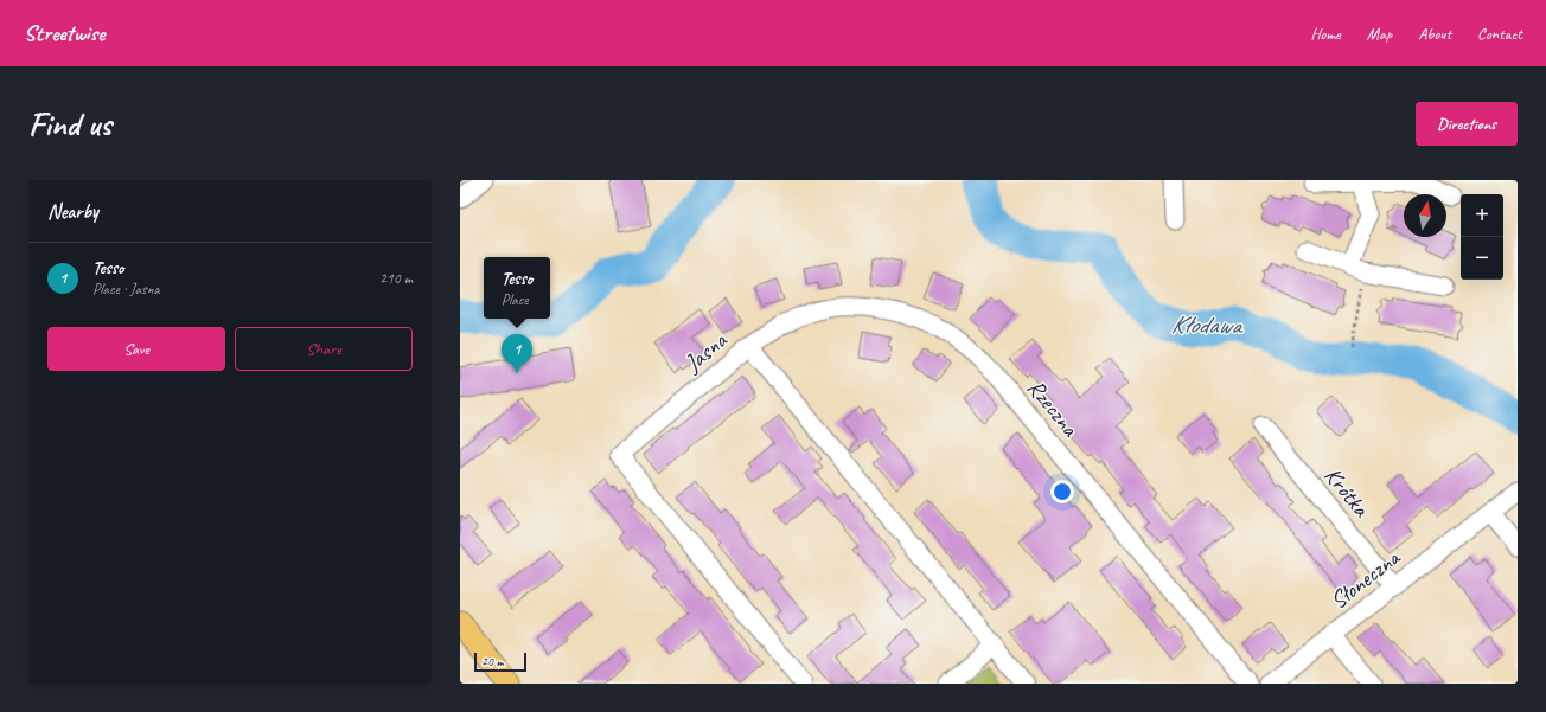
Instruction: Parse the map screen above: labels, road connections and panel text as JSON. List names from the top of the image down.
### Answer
{
  "streets": {
    "street": [
      "Jasna",
      "Rzeczna",
      "Krótka",
      "Słoneczna"
    ]
  },
  "crossings": [
    ["Jasna", "Rzeczna"],
    ["Krótka", "Słoneczna"]
  ],
  "water": ["Kłodawa"],
  "scale_bar": "20 m",
  "north": "top",
  "page": {
    "header": "Streetwise",
    "nav": [
      "Home",
      "Map",
      "About",
      "Contact"
    ],
    "buttons": [
      "Directions",
      ["Save", "Share"]
    ],
    "title": "Find us",
    "heading": "Nearby",
    "map_buttons": ["+", "−"],
    "list": [
      {
        "mark": "1",
        "name": "Tesso",
        "note": "Place · Jasna",
        "value": "210 m"
      }
    ],
    "popup": ["Tesso", "Place"],
    "pins": "1",
    "scale": "20 m"
  }
}
